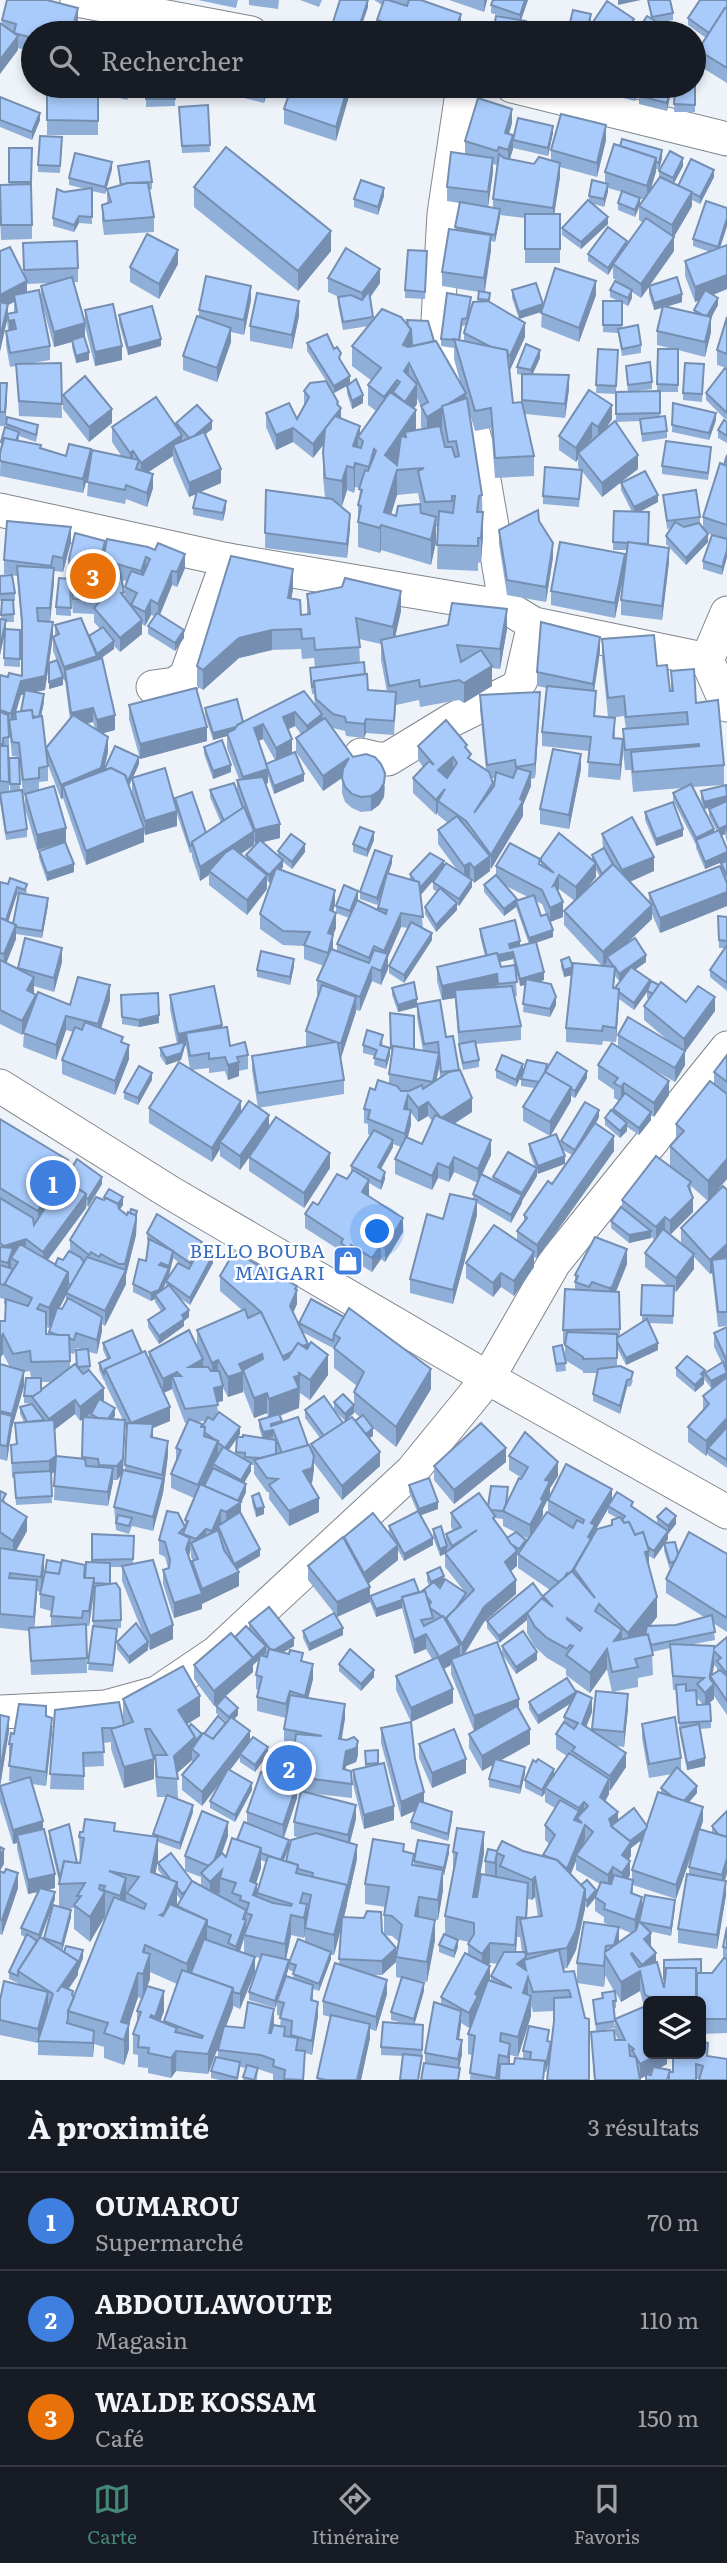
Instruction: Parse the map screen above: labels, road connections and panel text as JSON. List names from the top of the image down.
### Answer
{
  "places": {
    "shop": ["BELLO BOUBA MAIGARI"]
  },
  "page": {
    "search": "Rechercher",
    "pins": ["3", "1", "2"],
    "heading": ["À proximité", "3 résultats"],
    "list": [
      {
        "mark": "1",
        "name": "OUMAROU",
        "note": "Supermarché",
        "value": "70 m"
      },
      {
        "mark": "2",
        "name": "ABDOULAWOUTE",
        "note": "Magasin",
        "value": "110 m"
      },
      {
        "mark": "3",
        "name": "WALDE KOSSAM",
        "note": "Café",
        "value": "150 m"
      }
    ],
    "nav": ["Carte", "Itinéraire", "Favoris"]
  }
}
